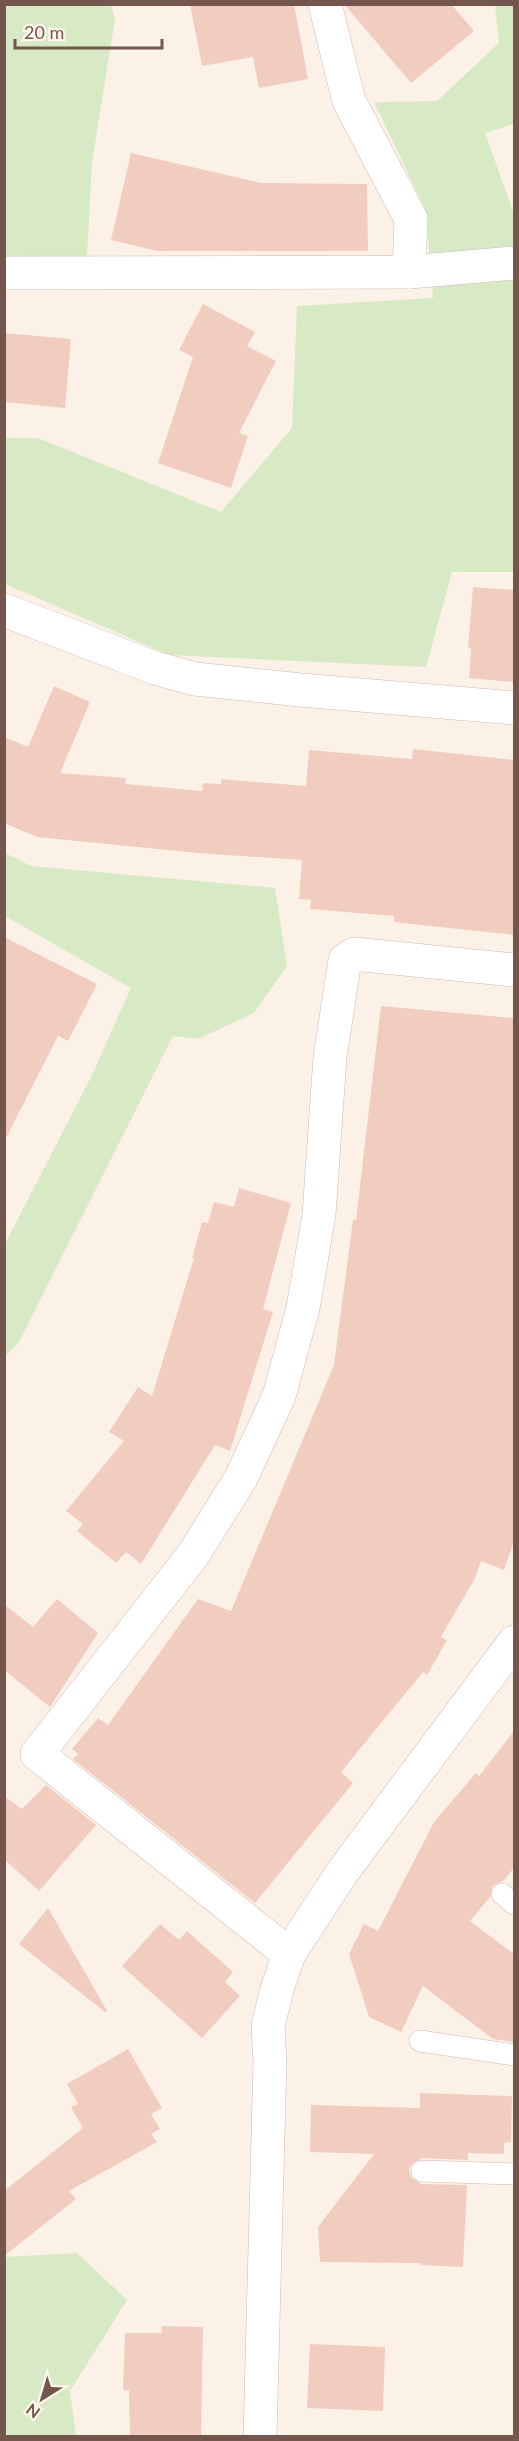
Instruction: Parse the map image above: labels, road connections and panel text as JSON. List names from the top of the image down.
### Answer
{
  "scale_bar": "20 m",
  "north": "bottom left"
}
